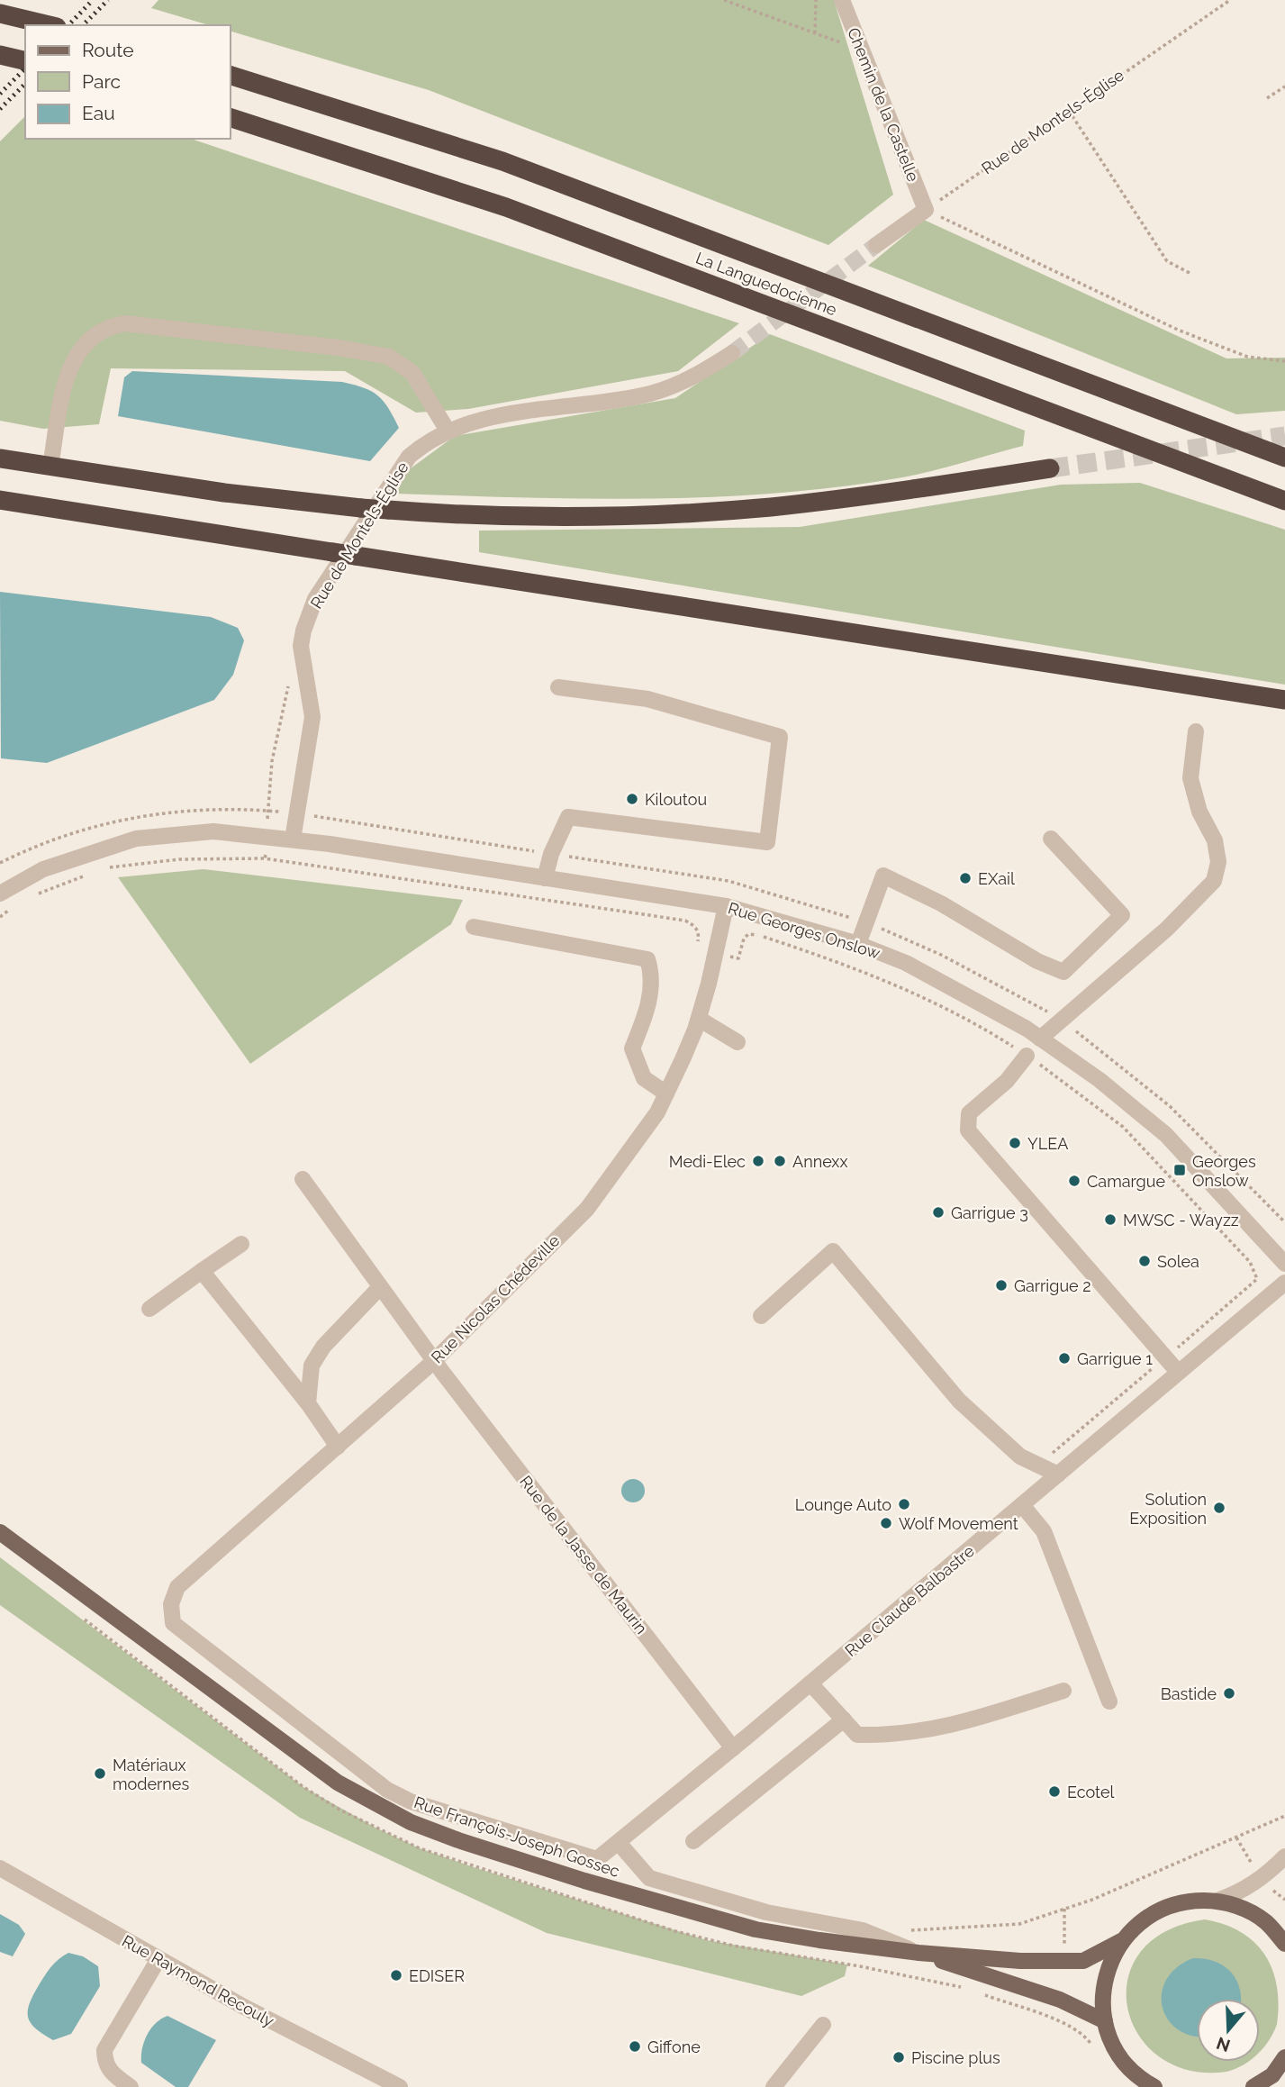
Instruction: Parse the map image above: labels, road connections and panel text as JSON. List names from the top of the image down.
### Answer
{
  "streets": {
    "highway": ["La Languedocienne"],
    "main road": ["Rue François-Joseph Gossec"],
    "street": [
      "Chemin de la Castelle",
      "Rue de Montels-Église",
      "Rue Georges Onslow",
      "Rue Nicolas Chédeville",
      "Rue de la Jasse de Maurin",
      "Rue Claude Balbastre",
      "Rue Raymond Recouly"
    ]
  },
  "crossings": [
    ["Chemin de la Castelle", "Rue de Montels-Église"],
    ["Rue de Montels-Église", "Rue Georges Onslow"],
    ["Rue Georges Onslow", "Rue Nicolas Chédeville"],
    ["Rue Nicolas Chédeville", "Rue de la Jasse de Maurin"],
    ["Rue Nicolas Chédeville", "Rue François-Joseph Gossec"],
    ["Rue de la Jasse de Maurin", "Rue Claude Balbastre"],
    ["Rue Claude Balbastre", "Rue François-Joseph Gossec"]
  ],
  "places": {
    "other": [
      "Kiloutou",
      "EXail",
      "YLEA",
      "Medi-Elec",
      "Annexx",
      "Camargue",
      "Garrigue 3",
      "MWSC - Wayzz",
      "Solea",
      "Garrigue 2",
      "Garrigue 1",
      "Lounge Auto",
      "Solution Exposition",
      "Wolf Movement",
      "Bastide",
      "Matériaux modernes",
      "Ecotel",
      "EDISER",
      "Giffone",
      "Piscine plus"
    ],
    "transit": ["Georges Onslow"]
  },
  "legend": ["Route", "Parc", "Eau"],
  "north": "bottom"
}
